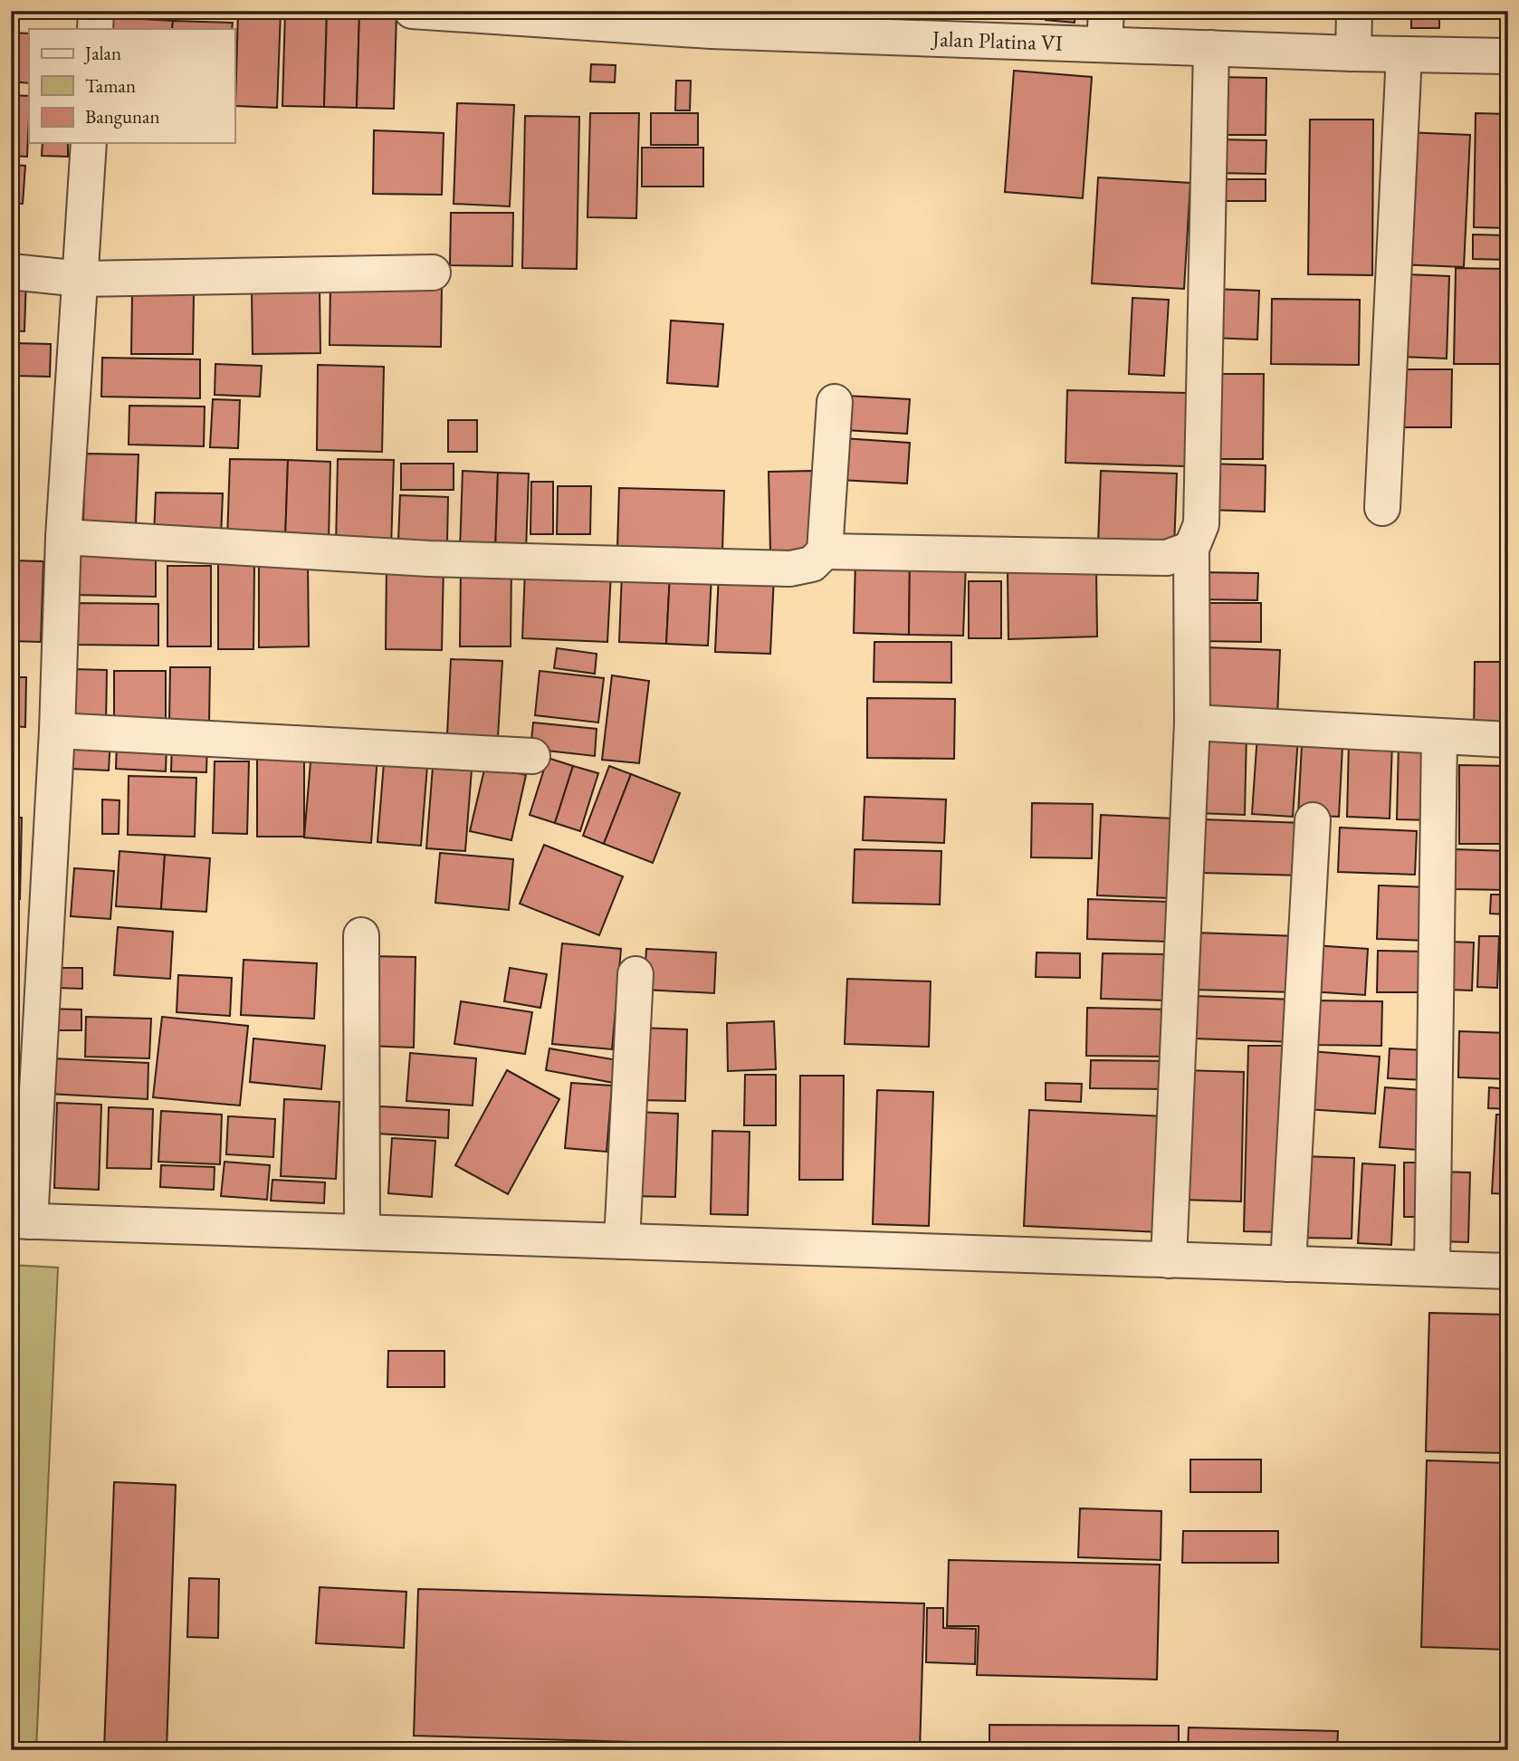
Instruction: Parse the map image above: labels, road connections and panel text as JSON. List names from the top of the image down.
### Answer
{
  "streets": {
    "street": ["Jalan Platina VI"]
  },
  "legend": ["Jalan", "Taman", "Bangunan"]
}
